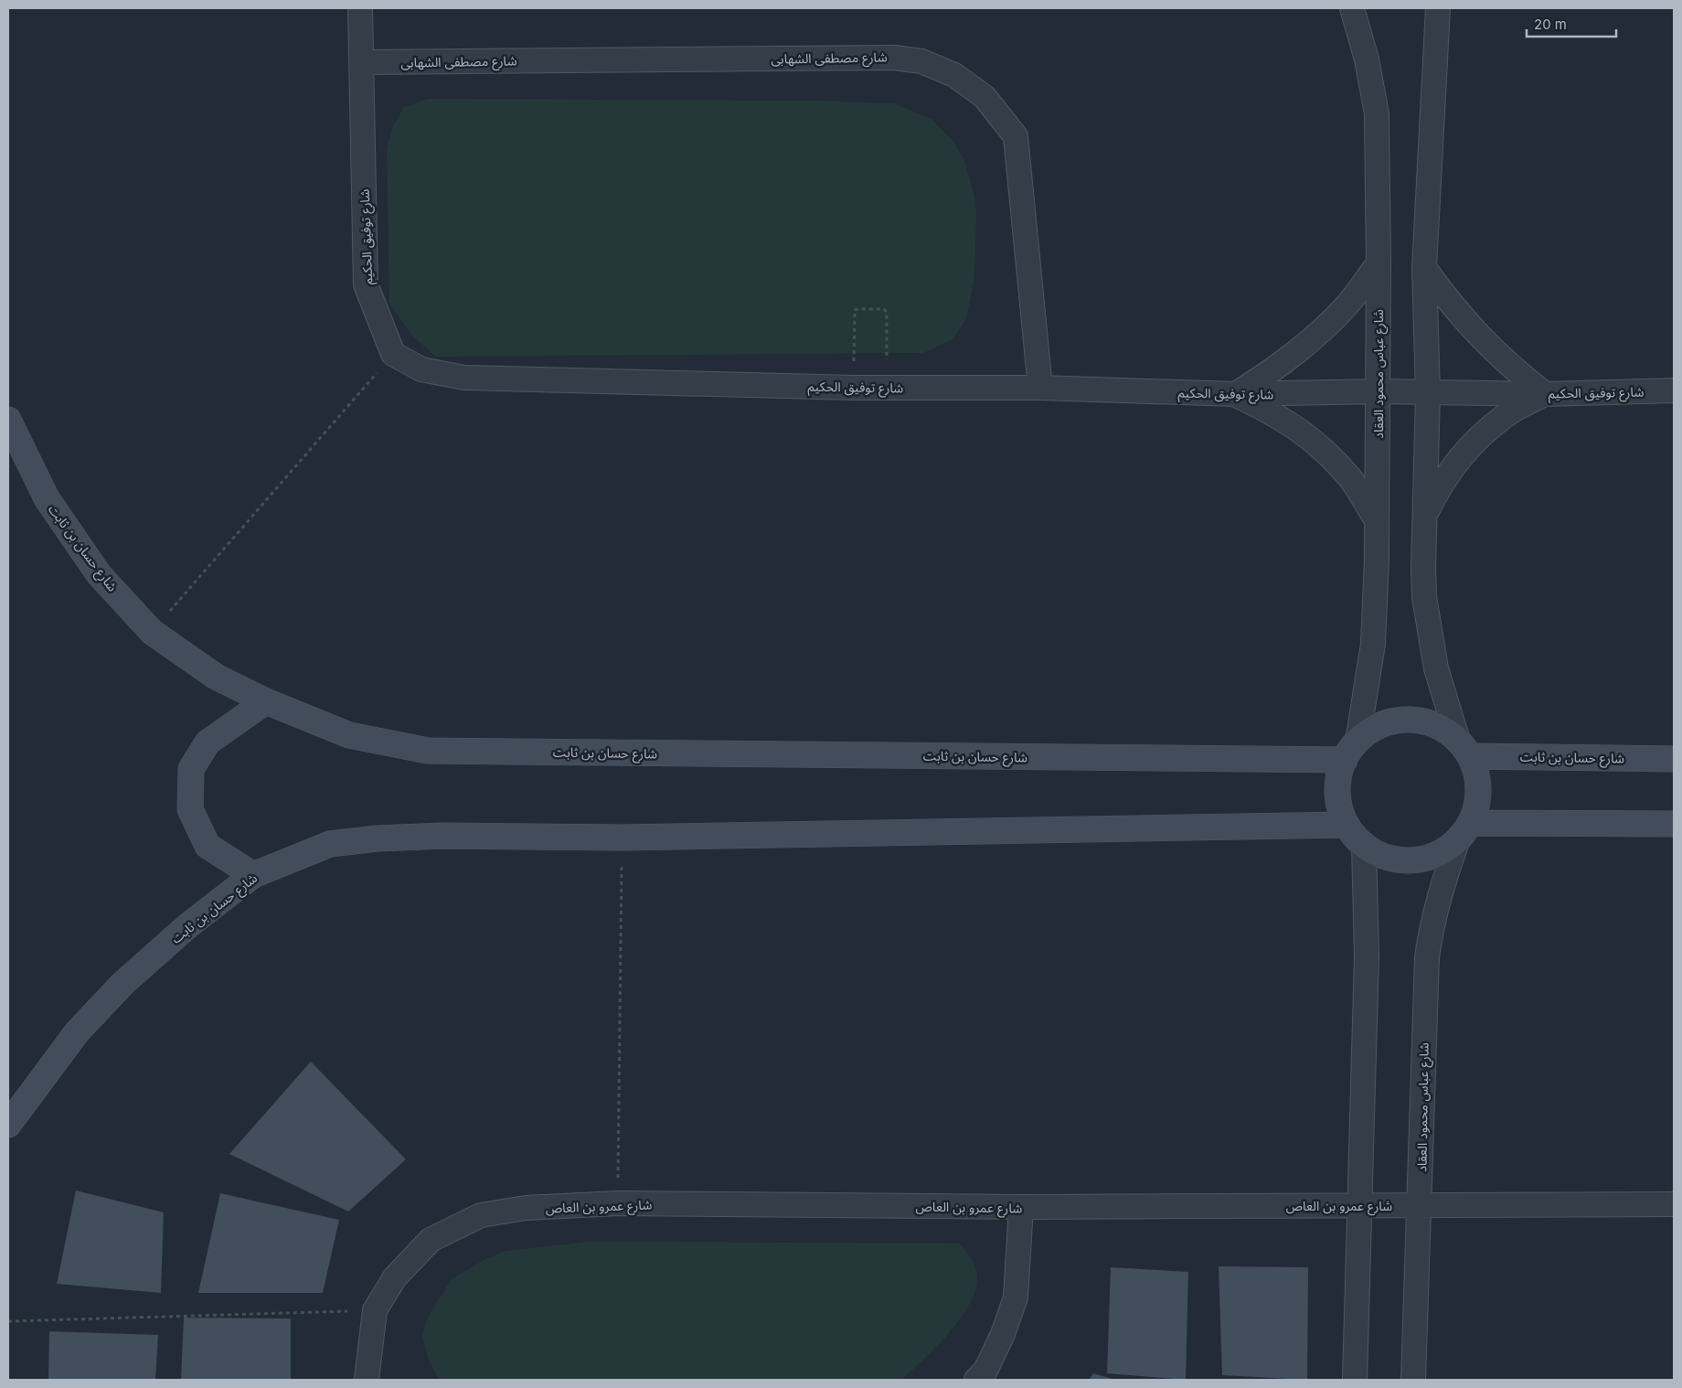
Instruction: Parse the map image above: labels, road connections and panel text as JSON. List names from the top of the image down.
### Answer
{
  "streets": {
    "street": [
      "شارع مصطفى الشهابى",
      "شارع توفيق الحكيم",
      "شارع عباس محمود العقاد",
      "شارع حسان بن ثابت",
      "شارع عمرو بن العاص"
    ]
  },
  "crossings": [
    ["شارع مصطفى الشهابى", "شارع توفيق الحكيم"],
    ["شارع توفيق الحكيم", "شارع عباس محمود العقاد"],
    ["شارع عباس محمود العقاد", "شارع حسان بن ثابت"],
    ["شارع عباس محمود العقاد", "شارع عمرو بن العاص"]
  ],
  "scale_bar": "20 m"
}
